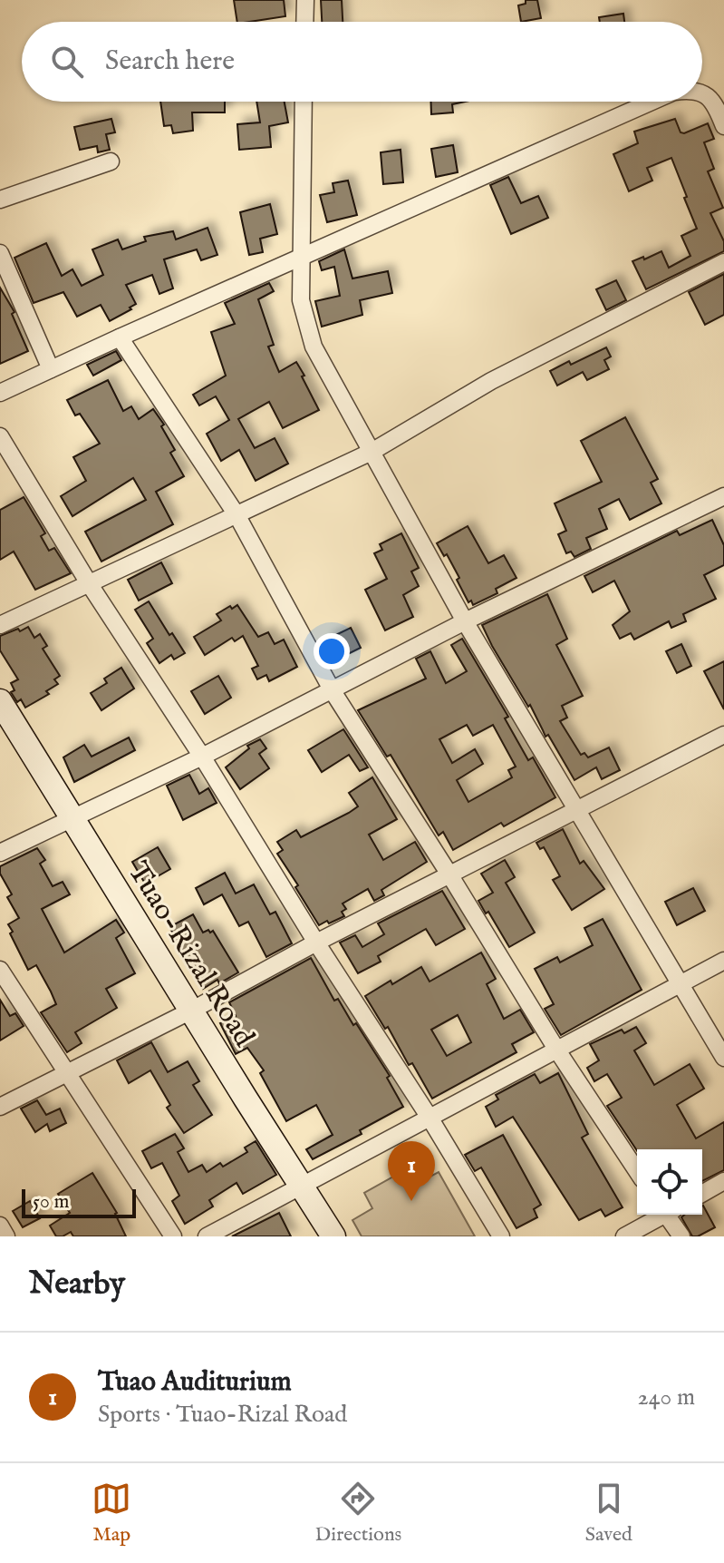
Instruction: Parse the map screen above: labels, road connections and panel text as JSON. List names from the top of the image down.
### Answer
{
  "streets": {
    "main road": ["Tuao-Rizal Road"]
  },
  "scale_bar": "50 m",
  "page": {
    "search": "Search here",
    "pins": "1",
    "scale": "50 m",
    "heading": "Nearby",
    "list": [
      {
        "mark": "1",
        "name": "Tuao Auditurium",
        "note": "Sports · Tuao-Rizal Road",
        "value": "240 m"
      }
    ],
    "nav": ["Map", "Directions", "Saved"]
  }
}
